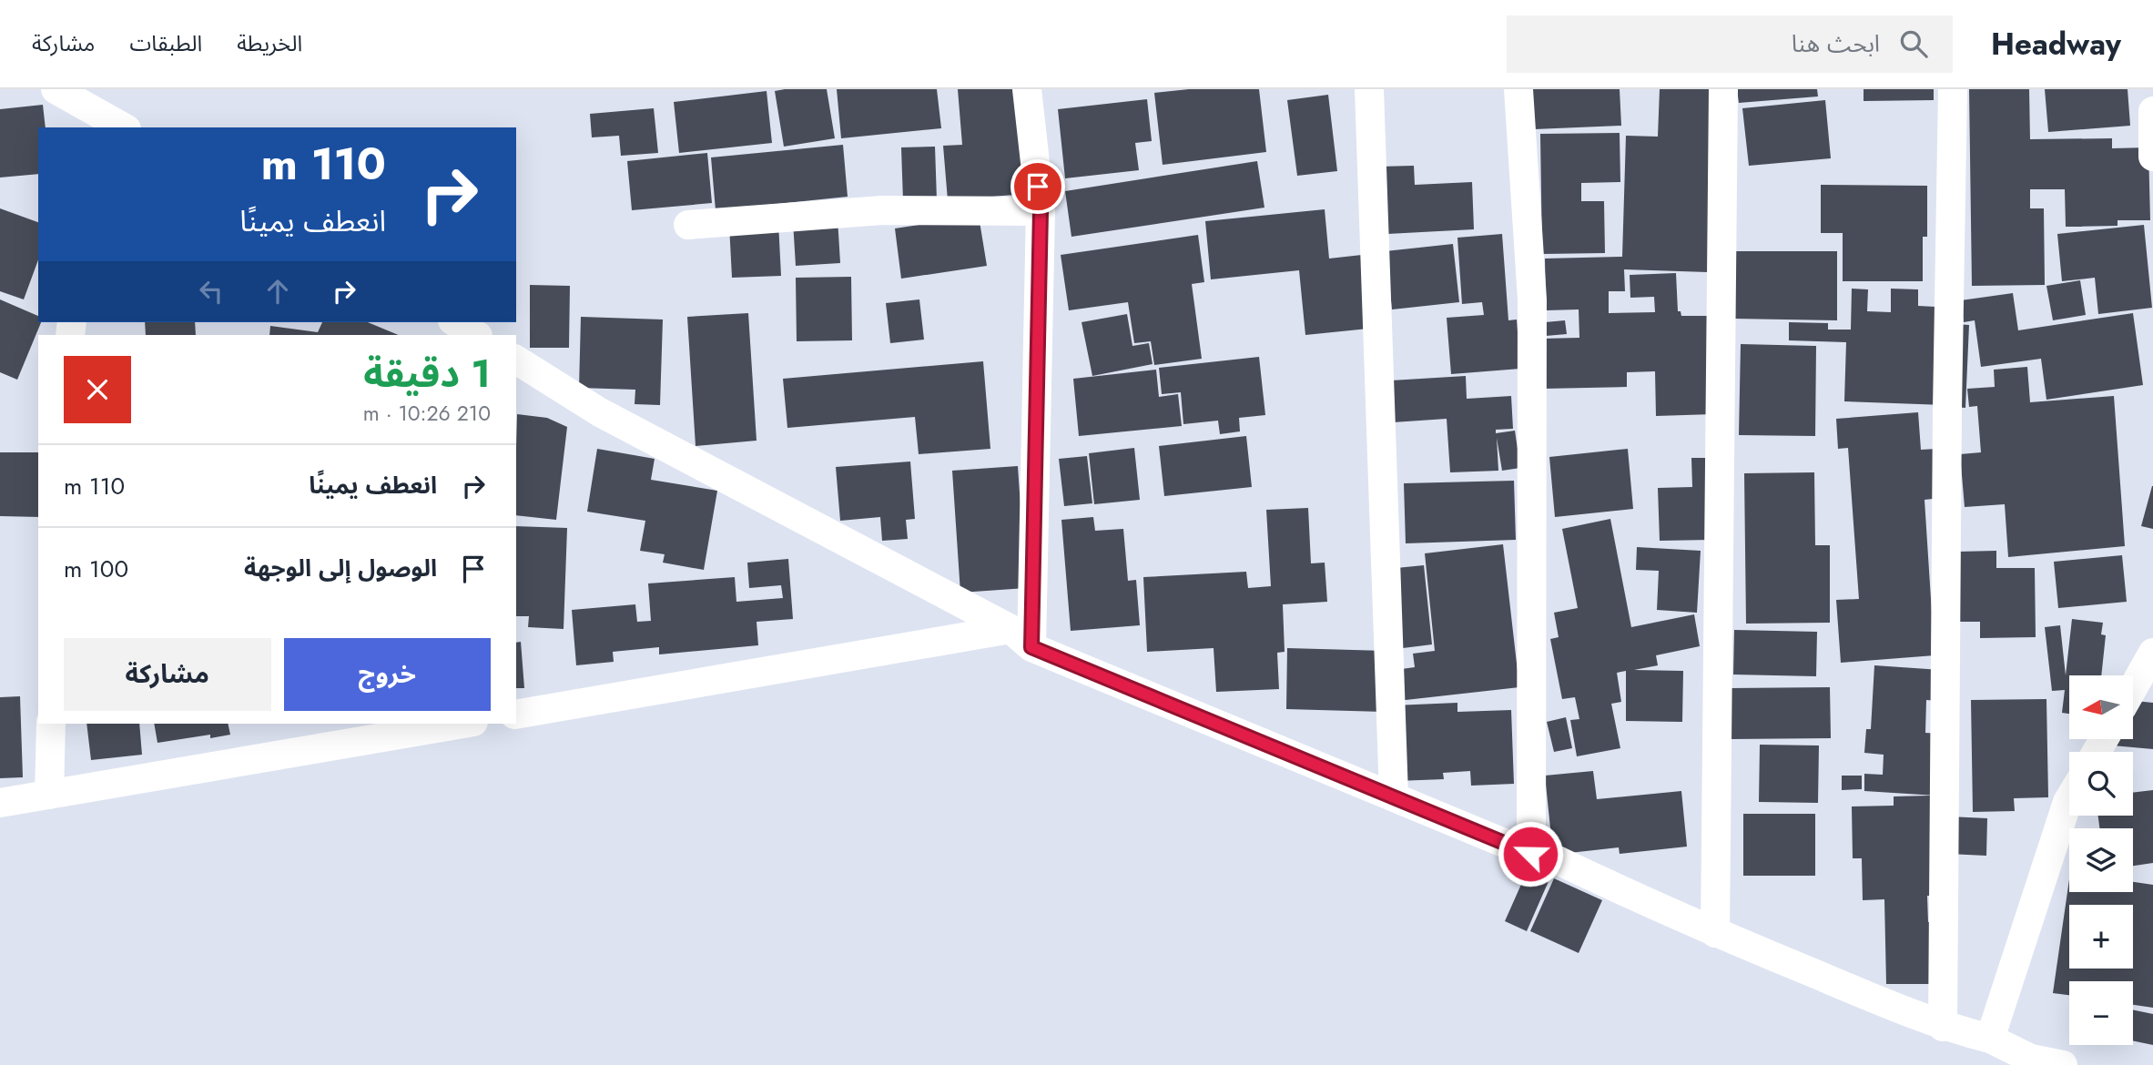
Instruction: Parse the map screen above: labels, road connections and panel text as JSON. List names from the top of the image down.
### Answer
{
  "north": "left",
  "page": {
    "header": "Headway",
    "search": "ابحث هنا",
    "nav": ["الخريطة", "الطبقات", "مشاركة"],
    "turn": ["110 m", "انعطف يمينًا"],
    "heading": ["1 دقيقة", "210 m · 10:26"],
    "list": [
      {
        "name": "انعطف يمينًا",
        "value": "110 m"
      },
      {
        "name": "الوصول إلى الوجهة",
        "value": "100 m"
      }
    ],
    "buttons": ["خروج", "مشاركة"],
    "map_buttons": ["+", "−"]
  }
}
